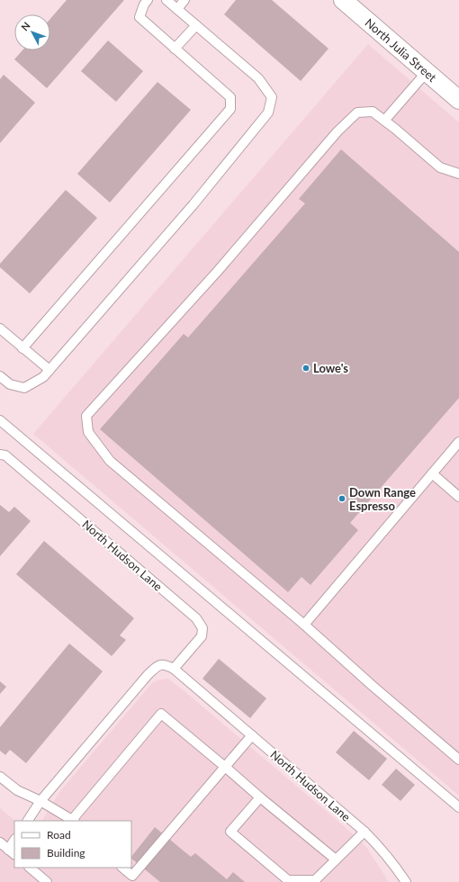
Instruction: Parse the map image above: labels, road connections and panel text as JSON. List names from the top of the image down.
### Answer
{
  "streets": {
    "street": ["North Julia Street"],
    "lane": ["North Hudson Lane"]
  },
  "places": ["Lowe's", "Down Range Espresso"],
  "legend": ["Road", "Building"],
  "north": "top left"
}
